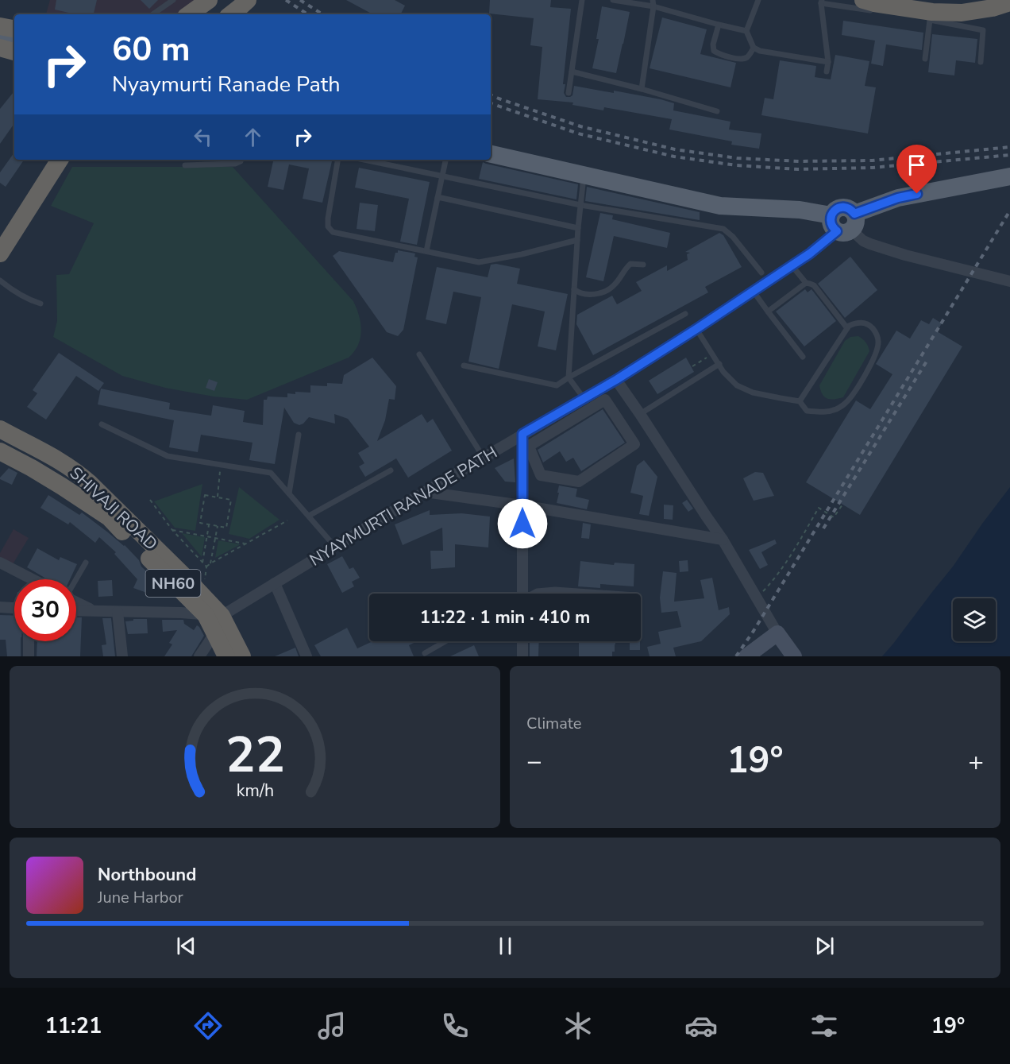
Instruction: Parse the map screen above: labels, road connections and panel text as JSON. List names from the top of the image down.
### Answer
{
  "streets": {
    "highway": ["SHIVAJI ROAD", "NH60"],
    "street": ["NYAYMURTI RANADE PATH"]
  },
  "crossings": [
    ["NYAYMURTI RANADE PATH", "SHIVAJI ROAD"],
    ["SHIVAJI ROAD", "NH60"]
  ],
  "page": {
    "turn": ["60 m", "Nyaymurti Ranade Path"],
    "limit": "30",
    "trip": "11:22 · 1 min · 410 m",
    "tile": "Climate",
    "heat": ["−", "19°", "+"],
    "song": ["Northbound", "June Harbor"],
    "tabs": ["11:21", "19°"],
    "gauge": ["22", "km/h"]
  }
}
